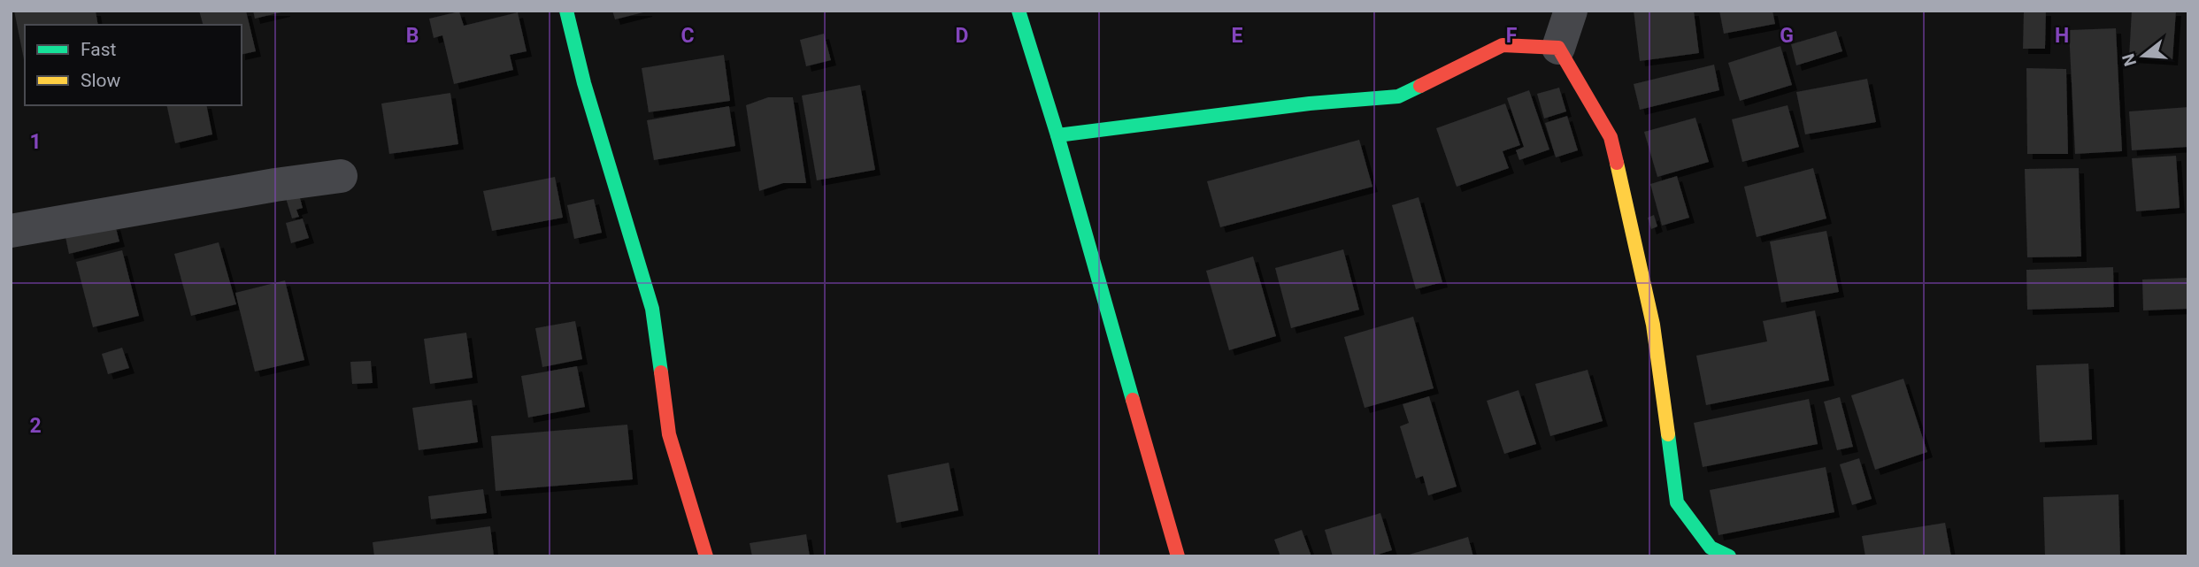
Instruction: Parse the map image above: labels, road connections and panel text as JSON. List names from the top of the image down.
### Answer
{
  "legend": ["Fast", "Slow"],
  "north": "left",
  "grid": {
    "columns": [
      "B",
      "C",
      "D",
      "E",
      "F",
      "G",
      "H"
    ],
    "rows": ["1", "2"]
  }
}
